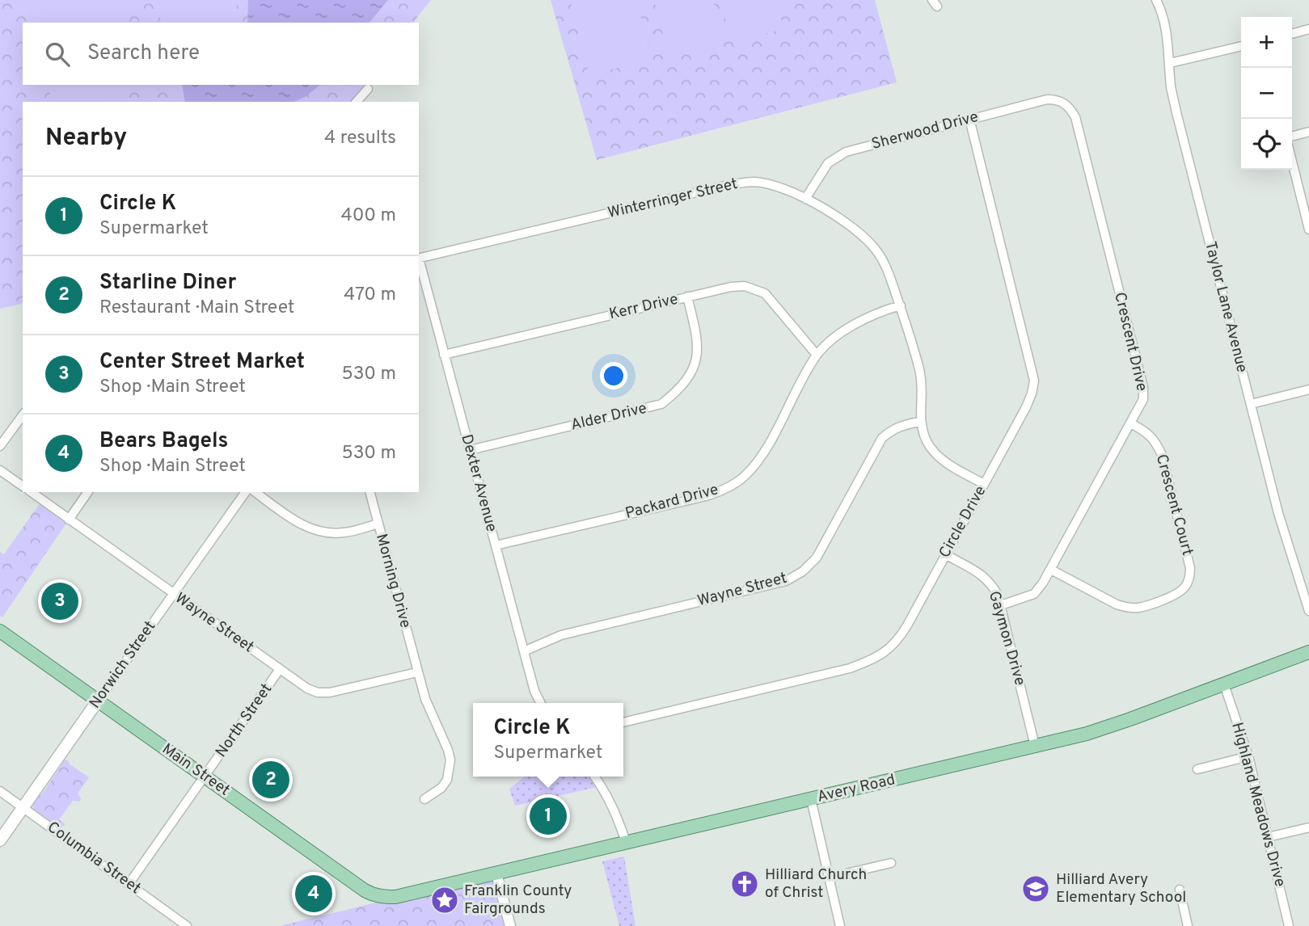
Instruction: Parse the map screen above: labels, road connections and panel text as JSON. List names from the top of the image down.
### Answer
{
  "streets": {
    "main road": ["Norwich Street", "Main Street", "Avery Road"],
    "street": [
      "Sherwood Drive",
      "Winterringer Street",
      "Kerr Drive",
      "Taylor Lane Avenue",
      "Crescent Drive",
      "Alder Drive",
      "Dexter Avenue",
      "Packard Drive",
      "Crescent Court",
      "Circle Drive",
      "Morning Drive",
      "Wayne Street",
      "Gaymon Drive",
      "North Street",
      "Highland Meadows Drive",
      "Columbia Street"
    ]
  },
  "crossings": [
    ["Sherwood Drive", "Winterringer Street"],
    ["Sherwood Drive", "Crescent Drive"],
    ["Sherwood Drive", "Circle Drive"],
    ["Winterringer Street", "Packard Drive"],
    ["Winterringer Street", "Circle Drive"],
    ["Winterringer Street", "Wayne Street"],
    ["Kerr Drive", "Alder Drive"],
    ["Kerr Drive", "Dexter Avenue"],
    ["Kerr Drive", "Packard Drive"],
    ["Crescent Drive", "Crescent Court"],
    ["Crescent Drive", "Gaymon Drive"],
    ["Alder Drive", "Dexter Avenue"],
    ["Dexter Avenue", "Packard Drive"],
    ["Dexter Avenue", "Wayne Street"],
    ["Circle Drive", "Gaymon Drive"],
    ["Morning Drive", "Wayne Street"],
    ["Wayne Street", "Norwich Street"],
    ["Wayne Street", "North Street"],
    ["Gaymon Drive", "Avery Road"],
    ["Norwich Street", "Main Street"],
    ["Norwich Street", "Columbia Street"],
    ["North Street", "Main Street"],
    ["North Street", "Columbia Street"],
    ["Main Street", "Avery Road"],
    ["Avery Road", "Highland Meadows Drive"]
  ],
  "places": {
    "church": ["Hilliard Church of Christ"],
    "school or university": ["Hilliard Avery Elementary School"],
    "place": ["Franklin County Fairgrounds"]
  },
  "page": {
    "map_buttons": ["+", "−"],
    "search": "Search here",
    "heading": ["Nearby", "4 results"],
    "list": [
      {
        "mark": "1",
        "name": "Circle K",
        "note": "Supermarket",
        "value": "400 m"
      },
      {
        "mark": "2",
        "name": "Starline Diner",
        "note": "Restaurant · Main Street",
        "value": "470 m"
      },
      {
        "mark": "3",
        "name": "Center Street Market",
        "note": "Shop · Main Street",
        "value": "530 m"
      },
      {
        "mark": "4",
        "name": "Bears Bagels",
        "note": "Shop · Main Street",
        "value": "530 m"
      }
    ],
    "pins": [
      "3",
      "2",
      "1",
      "4"
    ],
    "popup": ["Circle K", "Supermarket"]
  }
}
